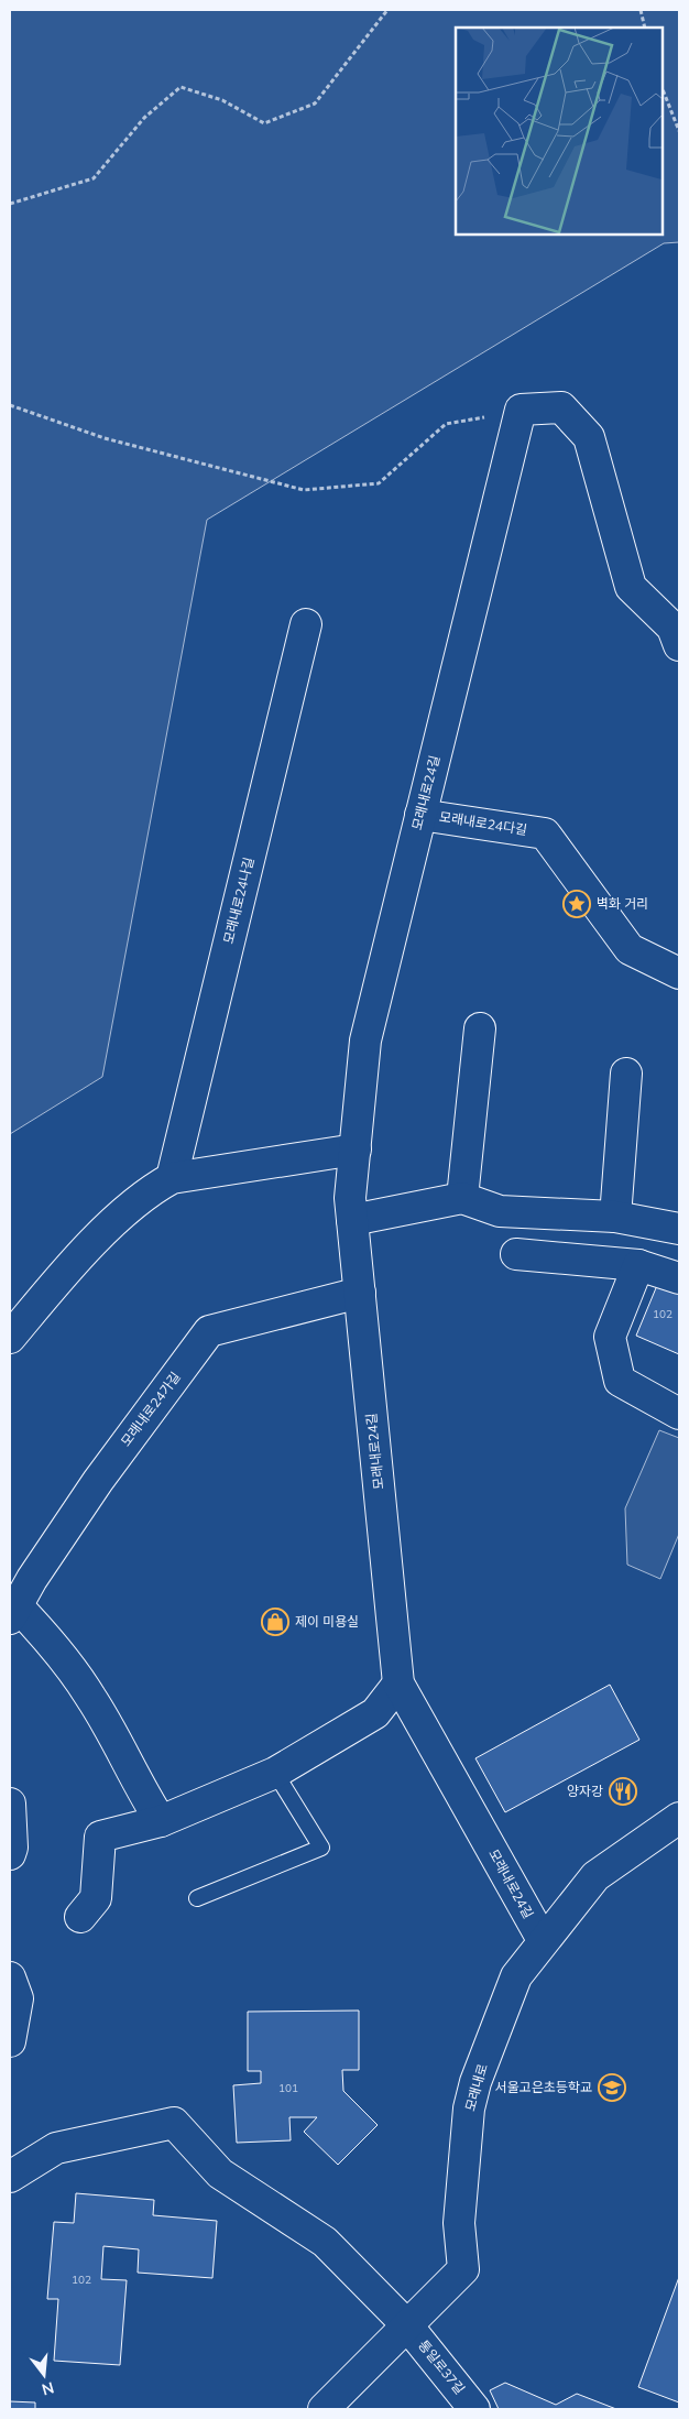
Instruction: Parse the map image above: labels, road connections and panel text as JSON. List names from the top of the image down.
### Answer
{
  "streets": {
    "street": [
      "모래내로24길",
      "모래내로24다길",
      "모래내로24나길",
      "모래내로24가길",
      "모래내로",
      "통일로37길"
    ]
  },
  "crossings": [
    ["모래내로24길", "모래내로24다길"],
    ["모래내로24길", "모래내로24가길"],
    ["모래내로24길", "모래내로"],
    ["모래내로", "통일로37길"]
  ],
  "places": {
    "place": ["벽화 거리"],
    "shop": ["제이 미용실"],
    "restaurant": ["양자강"],
    "school or university": ["서울고은초등학교"]
  },
  "house_numbers": ["102", "101", "102"],
  "north": "bottom"
}
